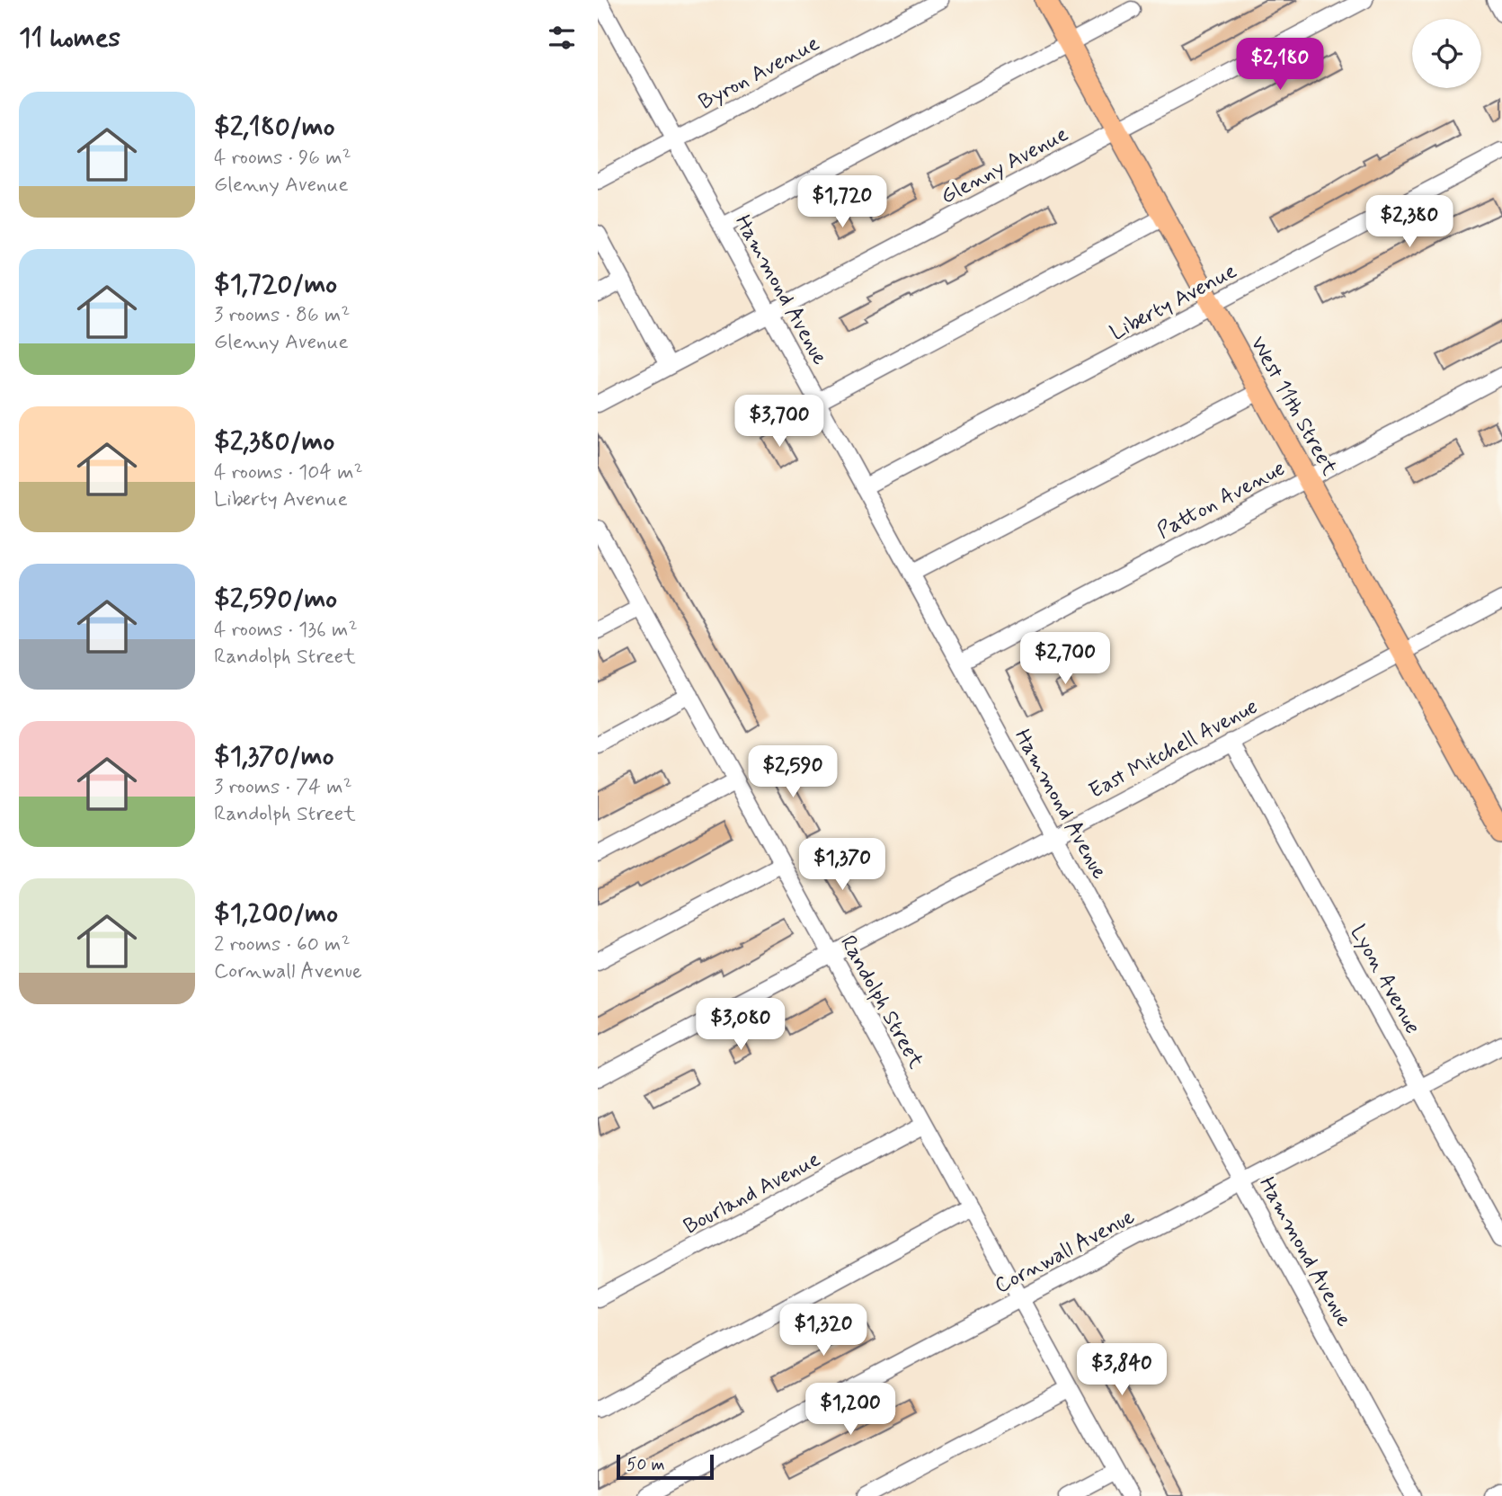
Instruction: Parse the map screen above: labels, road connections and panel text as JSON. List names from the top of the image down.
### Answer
{
  "streets": {
    "main road": ["West 11th Street"],
    "street": [
      "Byron Avenue",
      "Glenny Avenue",
      "Hammond Avenue",
      "Liberty Avenue",
      "Patton Avenue",
      "East Mitchell Avenue",
      "Lyon Avenue",
      "Randolph Street",
      "Bourland Avenue",
      "Cornwall Avenue"
    ]
  },
  "crossings": [
    ["Byron Avenue", "Hammond Avenue"],
    ["Glenny Avenue", "Hammond Avenue"],
    ["Glenny Avenue", "West 11th Street"],
    ["Hammond Avenue", "Liberty Avenue"],
    ["Hammond Avenue", "Patton Avenue"],
    ["Hammond Avenue", "East Mitchell Avenue"],
    ["Hammond Avenue", "Cornwall Avenue"],
    ["Liberty Avenue", "West 11th Street"],
    ["West 11th Street", "Patton Avenue"],
    ["West 11th Street", "East Mitchell Avenue"],
    ["East Mitchell Avenue", "Lyon Avenue"],
    ["East Mitchell Avenue", "Randolph Street"],
    ["Lyon Avenue", "Cornwall Avenue"],
    ["Randolph Street", "Bourland Avenue"],
    ["Randolph Street", "Cornwall Avenue"]
  ],
  "scale_bar": "50 m",
  "page": {
    "heading": "11 homes",
    "price": [
      "$2,180",
      "$1,720",
      "$2,380",
      "$3,700",
      "$2,700",
      "$2,590",
      "$1,370",
      "$3,080",
      "$1,320",
      "$3,840",
      "$1,200"
    ],
    "list": [
      {
        "name": "$2,180/mo",
        "note": "4 rooms · 96 m² · Glenny Avenue"
      },
      {
        "name": "$1,720/mo",
        "note": "3 rooms · 86 m² · Glenny Avenue"
      },
      {
        "name": "$2,380/mo",
        "note": "4 rooms · 104 m² · Liberty Avenue"
      },
      {
        "name": "$2,590/mo",
        "note": "4 rooms · 136 m² · Randolph Street"
      },
      {
        "name": "$1,370/mo",
        "note": "3 rooms · 74 m² · Randolph Street"
      },
      {
        "name": "$1,200/mo",
        "note": "2 rooms · 60 m² · Cornwall Avenue"
      }
    ],
    "scale": "50 m"
  }
}
